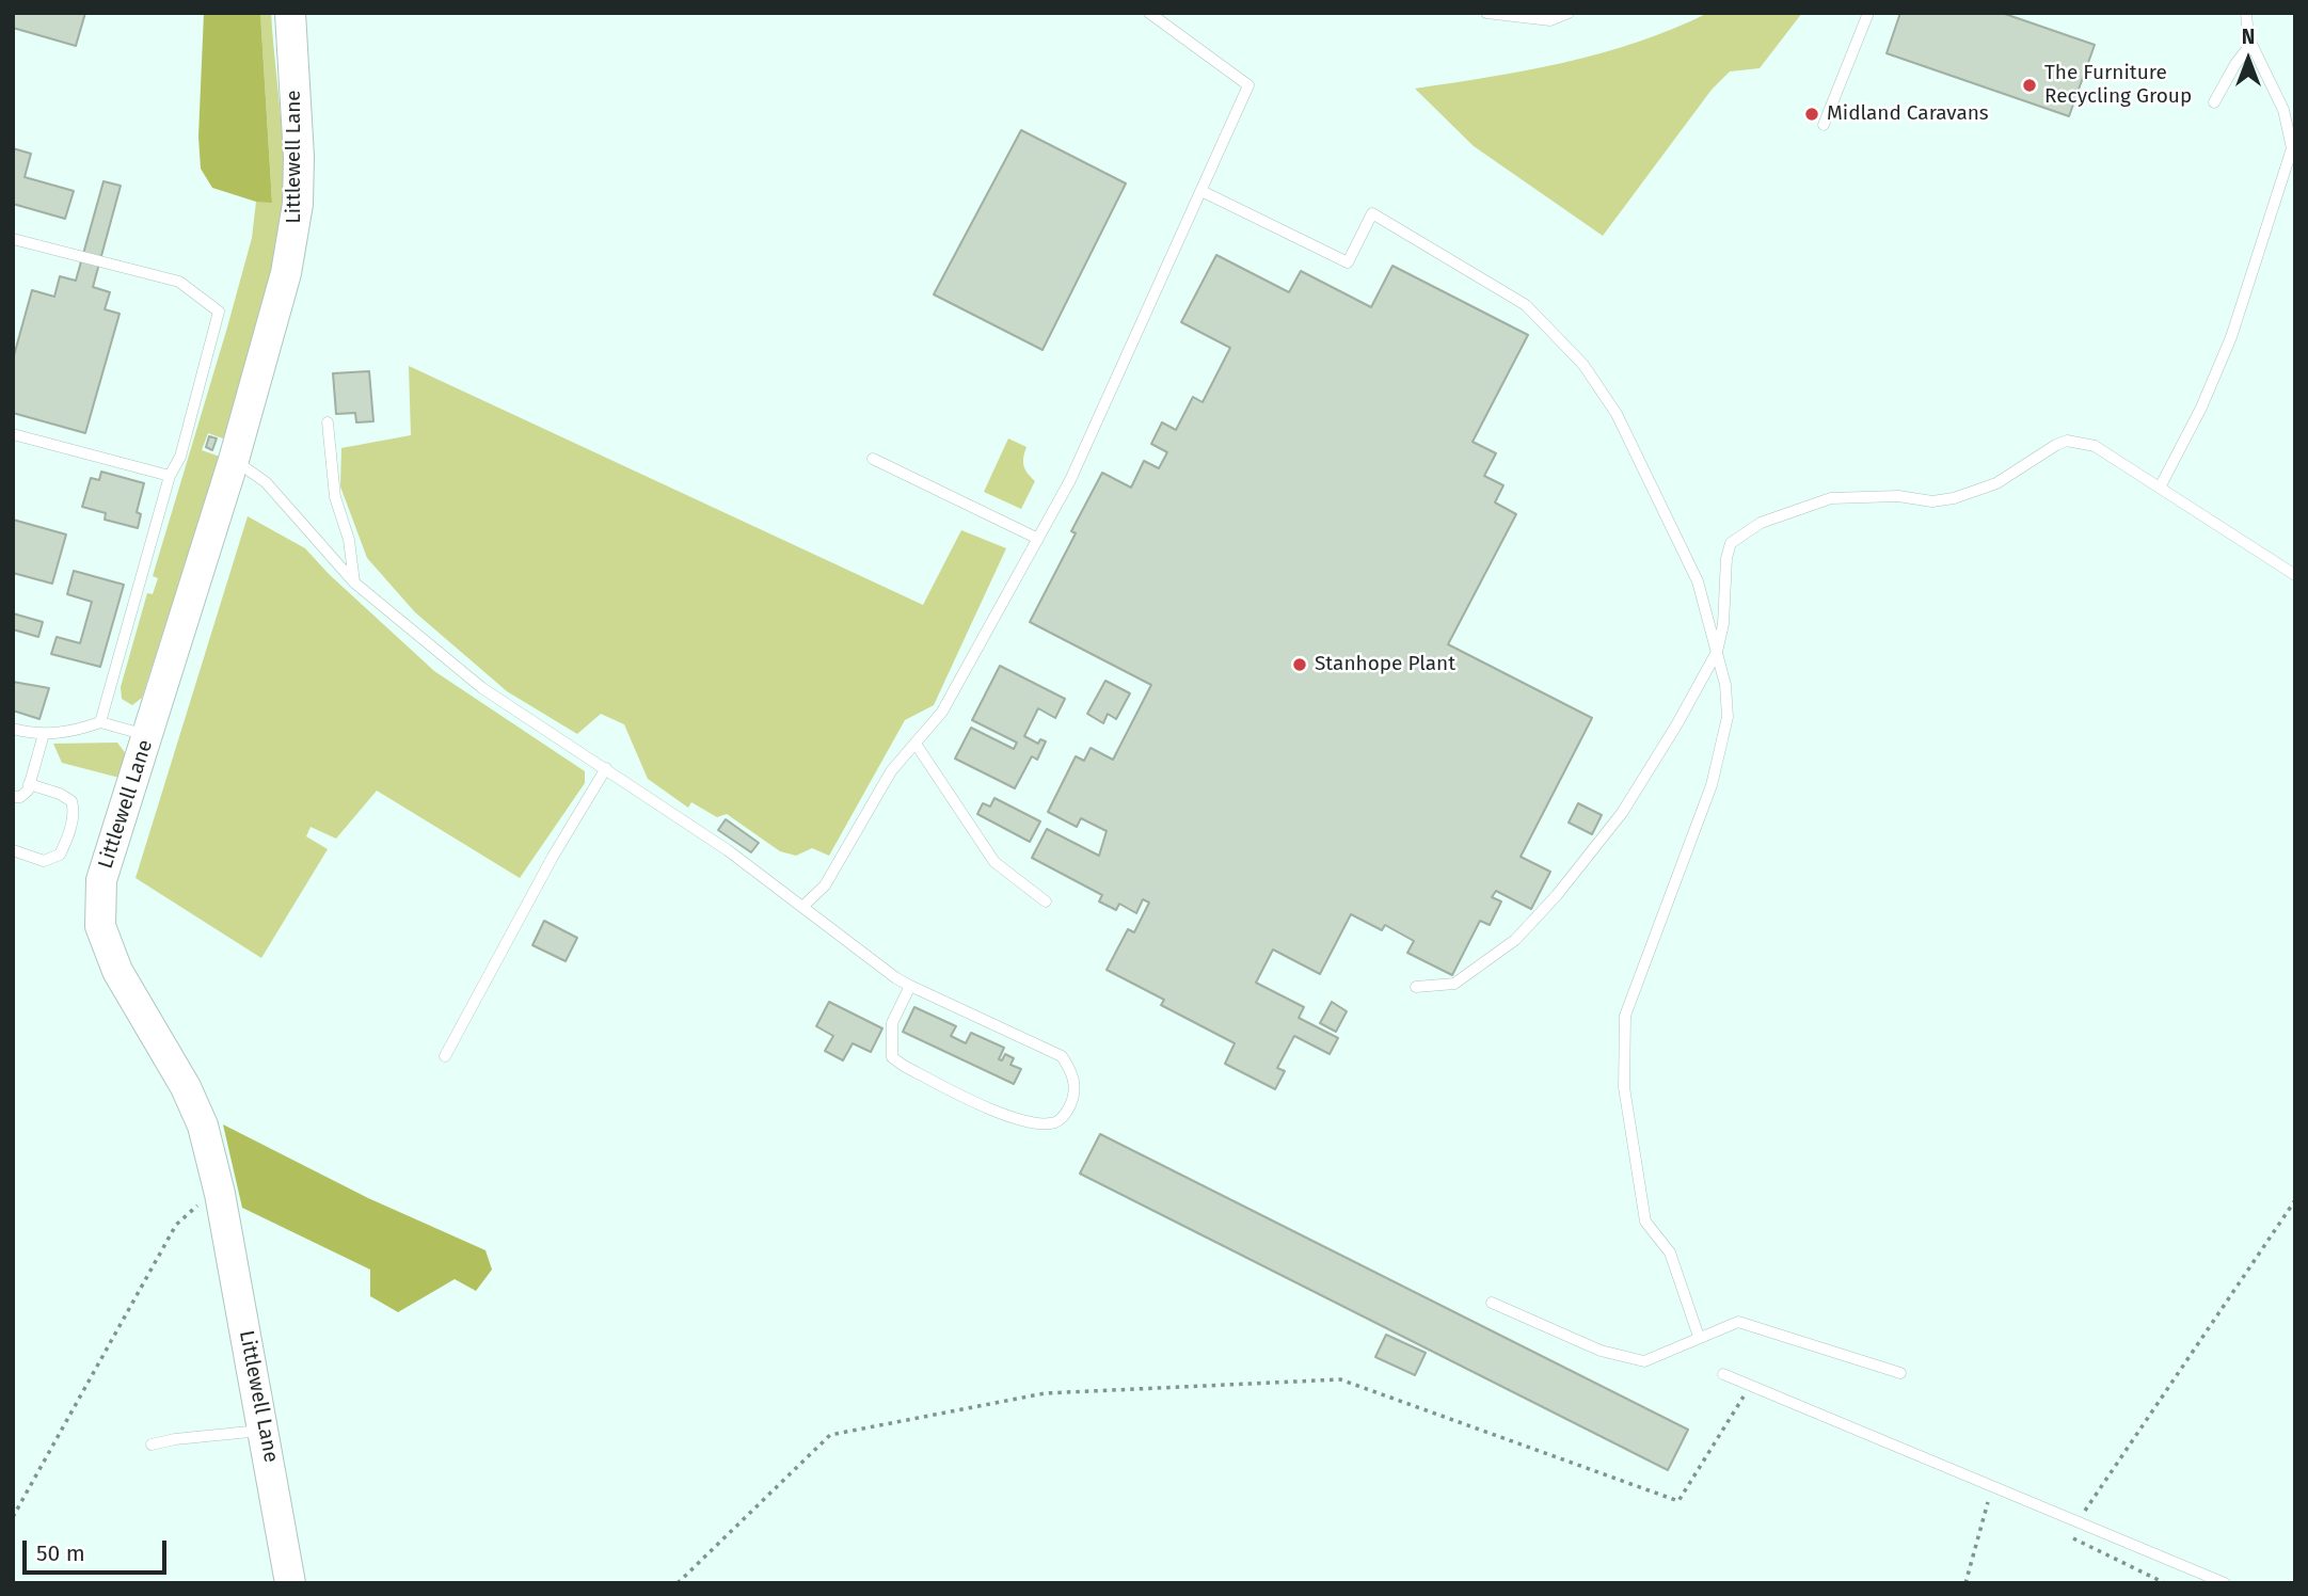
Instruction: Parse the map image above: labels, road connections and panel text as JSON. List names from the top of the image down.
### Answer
{
  "streets": {
    "street": ["Littlewell Lane"]
  },
  "places": ["The Furniture Recycling Group", "Midland Caravans", "Stanhope Plant"],
  "scale_bar": "50 m",
  "north": "top"
}
